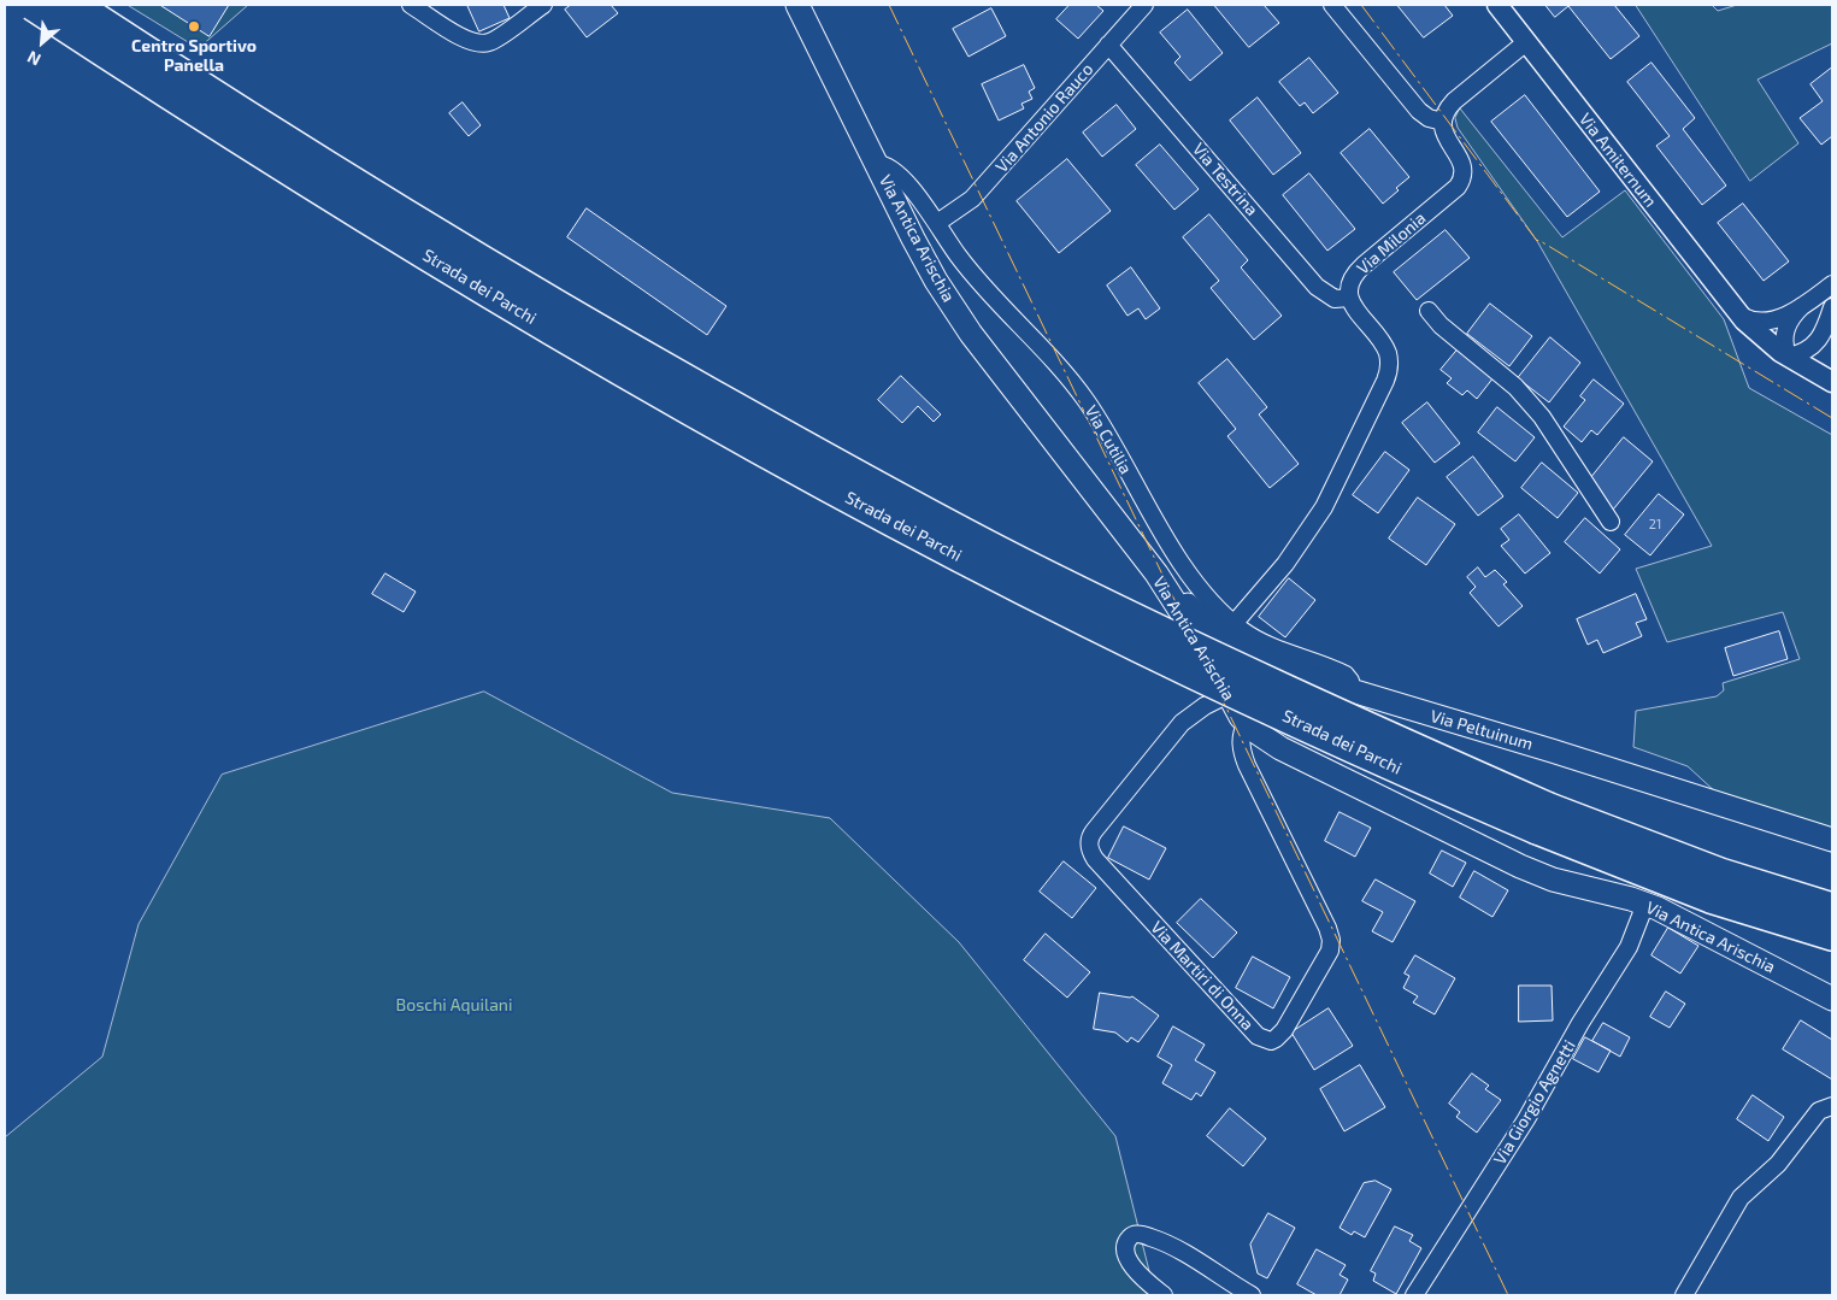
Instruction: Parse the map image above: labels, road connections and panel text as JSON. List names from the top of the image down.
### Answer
{
  "streets": {
    "highway": ["Strada dei Parchi"],
    "main road": ["Via Antica Arischia", "Via Peltuinum"],
    "street": [
      "Via Antonio Rauco",
      "Via Amiternum",
      "Via Testrina",
      "Via Milonia",
      "Via Cutilia",
      "Via Martiri di Onna",
      "Via Giorgio Agnetti"
    ]
  },
  "crossings": [
    ["Via Antonio Rauco", "Via Testrina"],
    ["Via Antonio Rauco", "Via Cutilia"],
    ["Via Testrina", "Via Milonia"],
    ["Via Antica Arischia", "Via Cutilia"],
    ["Via Antica Arischia", "Via Peltuinum"],
    ["Via Antica Arischia", "Via Martiri di Onna"],
    ["Via Antica Arischia", "Via Giorgio Agnetti"],
    ["Via Cutilia", "Via Peltuinum"],
    ["Via Peltuinum", "Via Martiri di Onna"]
  ],
  "parks": ["Boschi Aquilani"],
  "places": ["Centro Sportivo Panella"],
  "house_numbers": ["21"],
  "north": "bottom left"
}
